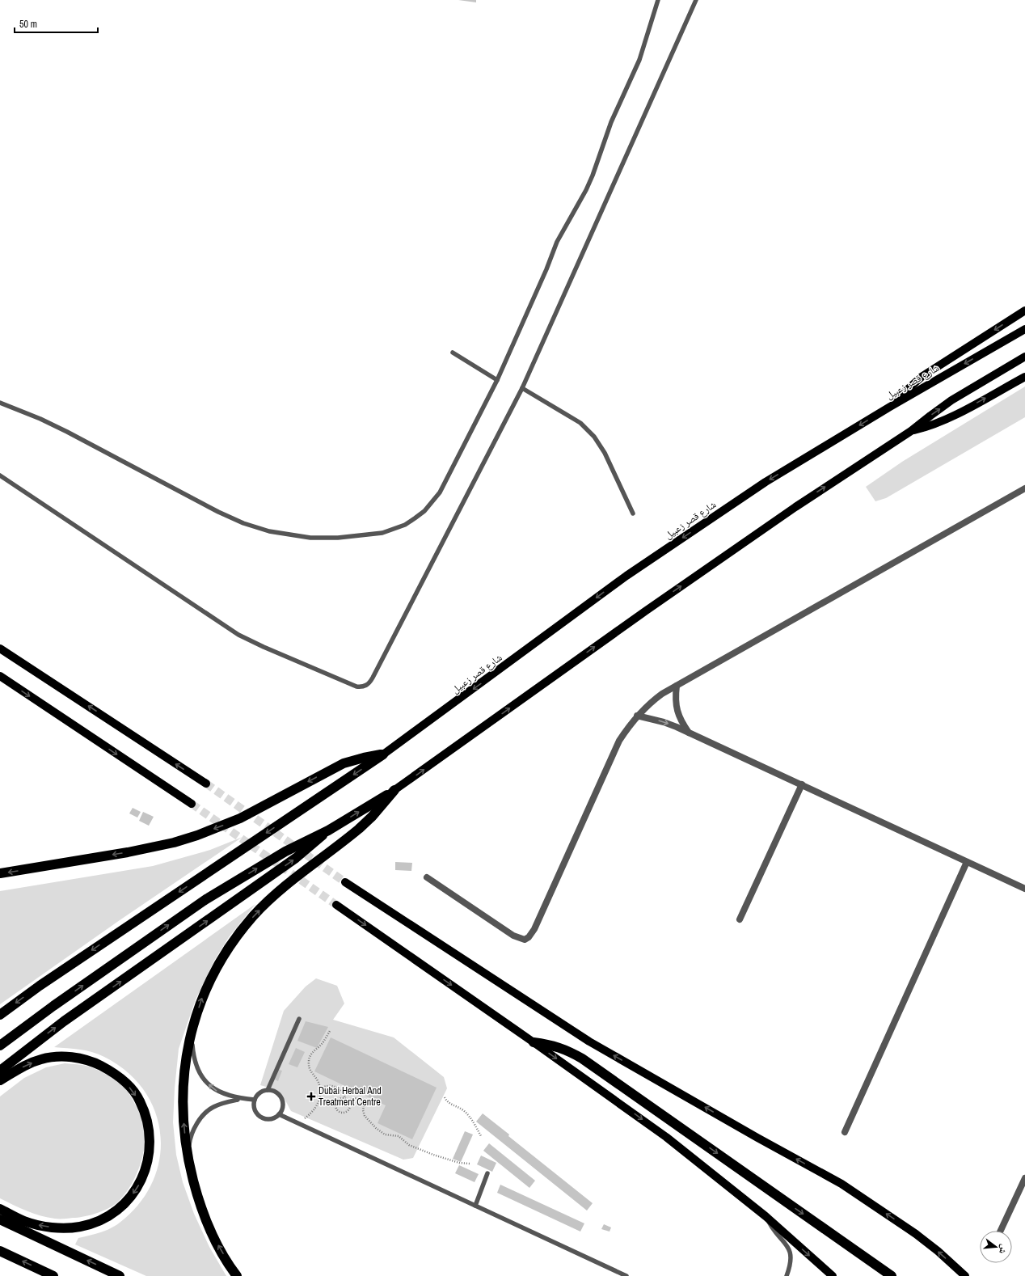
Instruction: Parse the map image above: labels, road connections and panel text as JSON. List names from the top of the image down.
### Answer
{
  "streets": {
    "main road": ["شارع قصر زعبيل"]
  },
  "places": {
    "health": ["Dubai Herbal And Treatment Centre"]
  },
  "scale_bar": "50 m",
  "north": "right"
}
